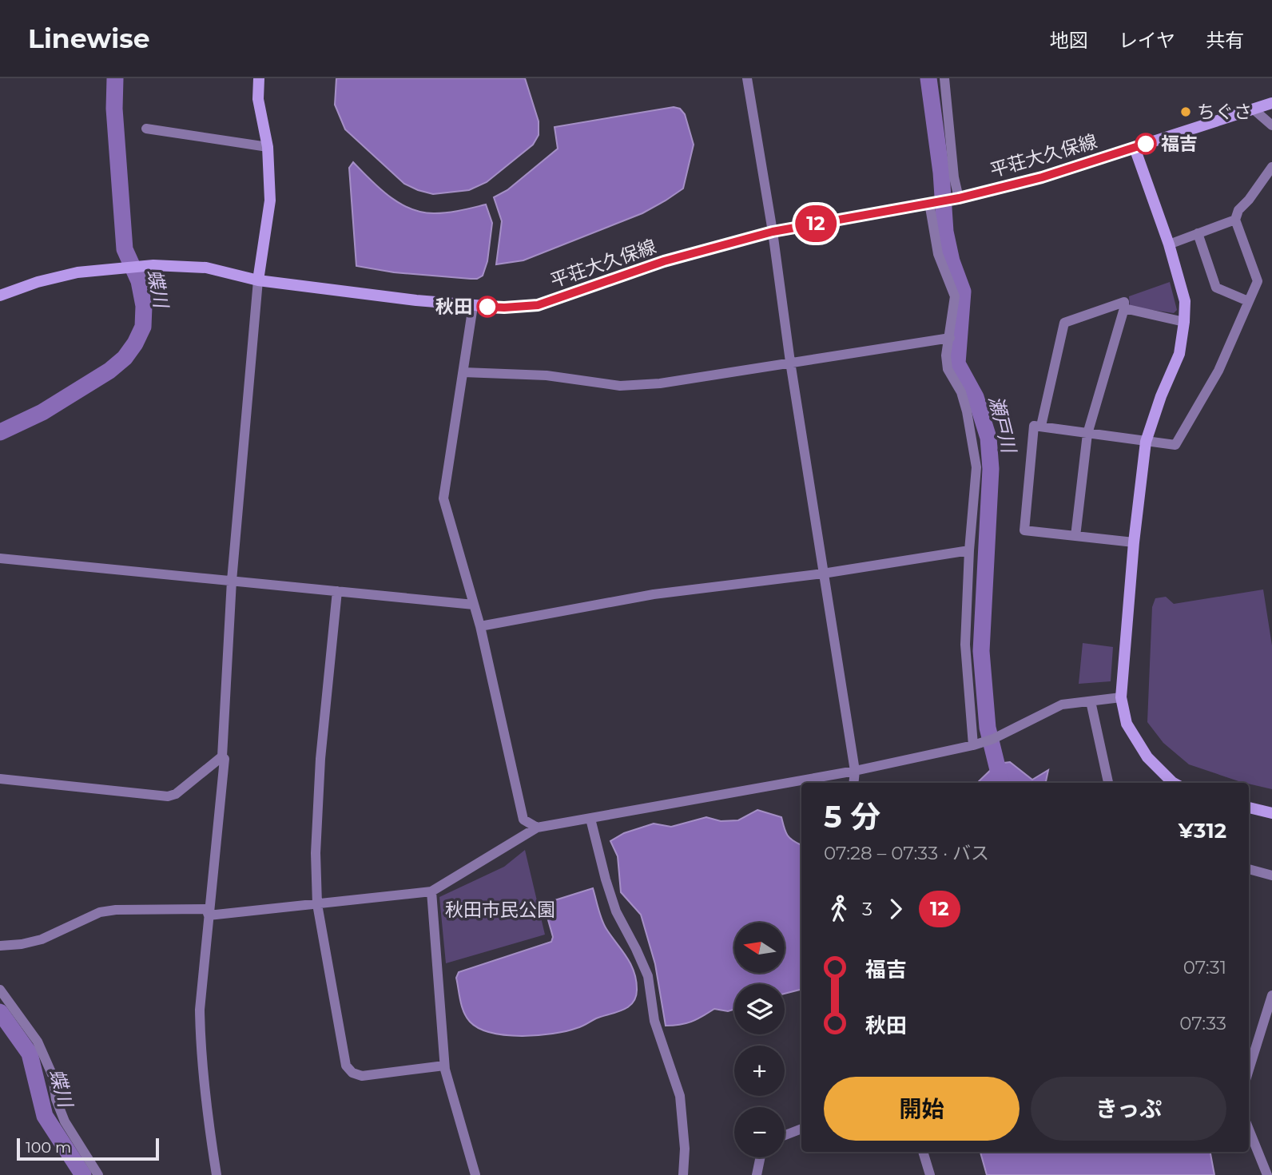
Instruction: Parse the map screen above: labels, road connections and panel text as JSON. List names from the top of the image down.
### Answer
{
  "streets": {
    "main road": ["平荘大久保線"]
  },
  "water": ["蝶川", "瀬戸川"],
  "parks": ["秋田市民公園"],
  "places": ["ちぐさ", "福吉", "秋田"],
  "lines": ["bus line 12"],
  "scale_bar": "100 m",
  "north": "left",
  "page": {
    "header": "Linewise",
    "nav": ["地図", "レイヤ", "共有"],
    "on_map": "12",
    "heading": ["5 分", "07:28 – 07:33 · バス", "¥312"],
    "legs": ["3", "12"],
    "map_buttons": ["+", "−"],
    "list": [
      {
        "name": "福吉",
        "value": "07:31"
      },
      {
        "name": "秋田",
        "value": "07:33"
      }
    ],
    "buttons": ["開始", "きっぷ"],
    "scale": "100 m"
  }
}
